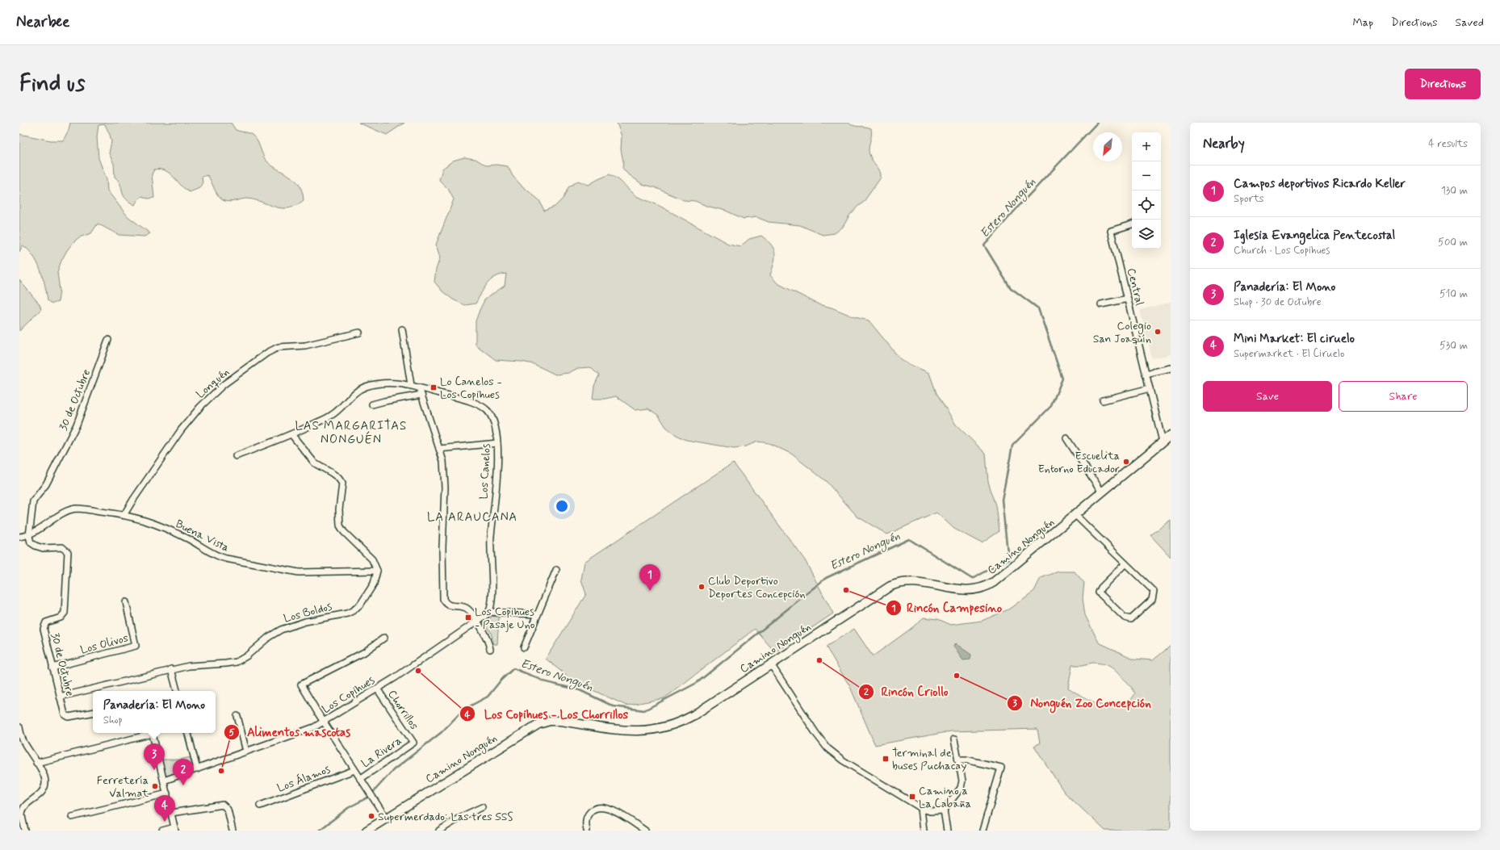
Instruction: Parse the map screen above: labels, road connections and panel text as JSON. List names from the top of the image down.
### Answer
{
  "streets": {
    "main road": ["Camino Nonguén"],
    "street": [
      "Central",
      "Lonquén",
      "30 de Octubre",
      "Los Canelos",
      "Buena Vista",
      "Los Boldos",
      "Los Olivos",
      "Los Copihues",
      "Chorrillos",
      "La Rivera",
      "Los Álamos"
    ]
  },
  "crossings": [
    ["Central", "Camino Nonguén"],
    ["Lonquén", "Buena Vista"],
    ["30 de Octubre", "Buena Vista"],
    ["30 de Octubre", "Los Boldos"],
    ["30 de Octubre", "Los Olivos"],
    ["Buena Vista", "Los Boldos"],
    ["Los Copihues", "Chorrillos"],
    ["Chorrillos", "La Rivera"]
  ],
  "districts": ["LAS MARGARITAS NONGUÉN", "LA ARAUCANA"],
  "water": ["Estero Nonguén"],
  "places": {
    "other": [
      "Colegio San Joaquín",
      "Escuelita Entorno Educador",
      "Club Deportivo Deportes Concepción",
      "Rincón Campesino",
      "Rincón Criollo",
      "Los Copihues - Los Chorrillos",
      "Nonguén Zoo Concepción",
      "Alimentos mascotas",
      "Ferretería Valmat",
      "Supermerdado: Las tres SSS"
    ],
    "transit": [
      "Lo Canelos - Los Copihues",
      "Los Copihues - Pasaje Uno",
      "Terminal de buses Puchacay",
      "Camino a La Cabaña"
    ]
  },
  "north": "bottom left",
  "page": {
    "header": "Nearbee",
    "nav": ["Map", "Directions", "Saved"],
    "buttons": [
      "Directions",
      ["Save", "Share"]
    ],
    "title": "Find us",
    "heading": ["Nearby", "4 results"],
    "map_buttons": ["+", "−"],
    "list": [
      {
        "mark": "1",
        "name": "Campos deportivos Ricardo Keller",
        "note": "Sports",
        "value": "130 m"
      },
      {
        "mark": "2",
        "name": "Iglesia Evangelica Pentecostal",
        "note": "Church · Los Copihues",
        "value": "500 m"
      },
      {
        "mark": "3",
        "name": "Panadería: El Mono",
        "note": "Shop · 30 de Octubre",
        "value": "510 m"
      },
      {
        "mark": "4",
        "name": "Mini Market: El ciruelo",
        "note": "Supermarket · El Ciruelo",
        "value": "530 m"
      }
    ],
    "pins": [
      "1",
      "3",
      "2",
      "4"
    ],
    "popup": ["Panadería: El Mono", "Shop"]
  }
}
